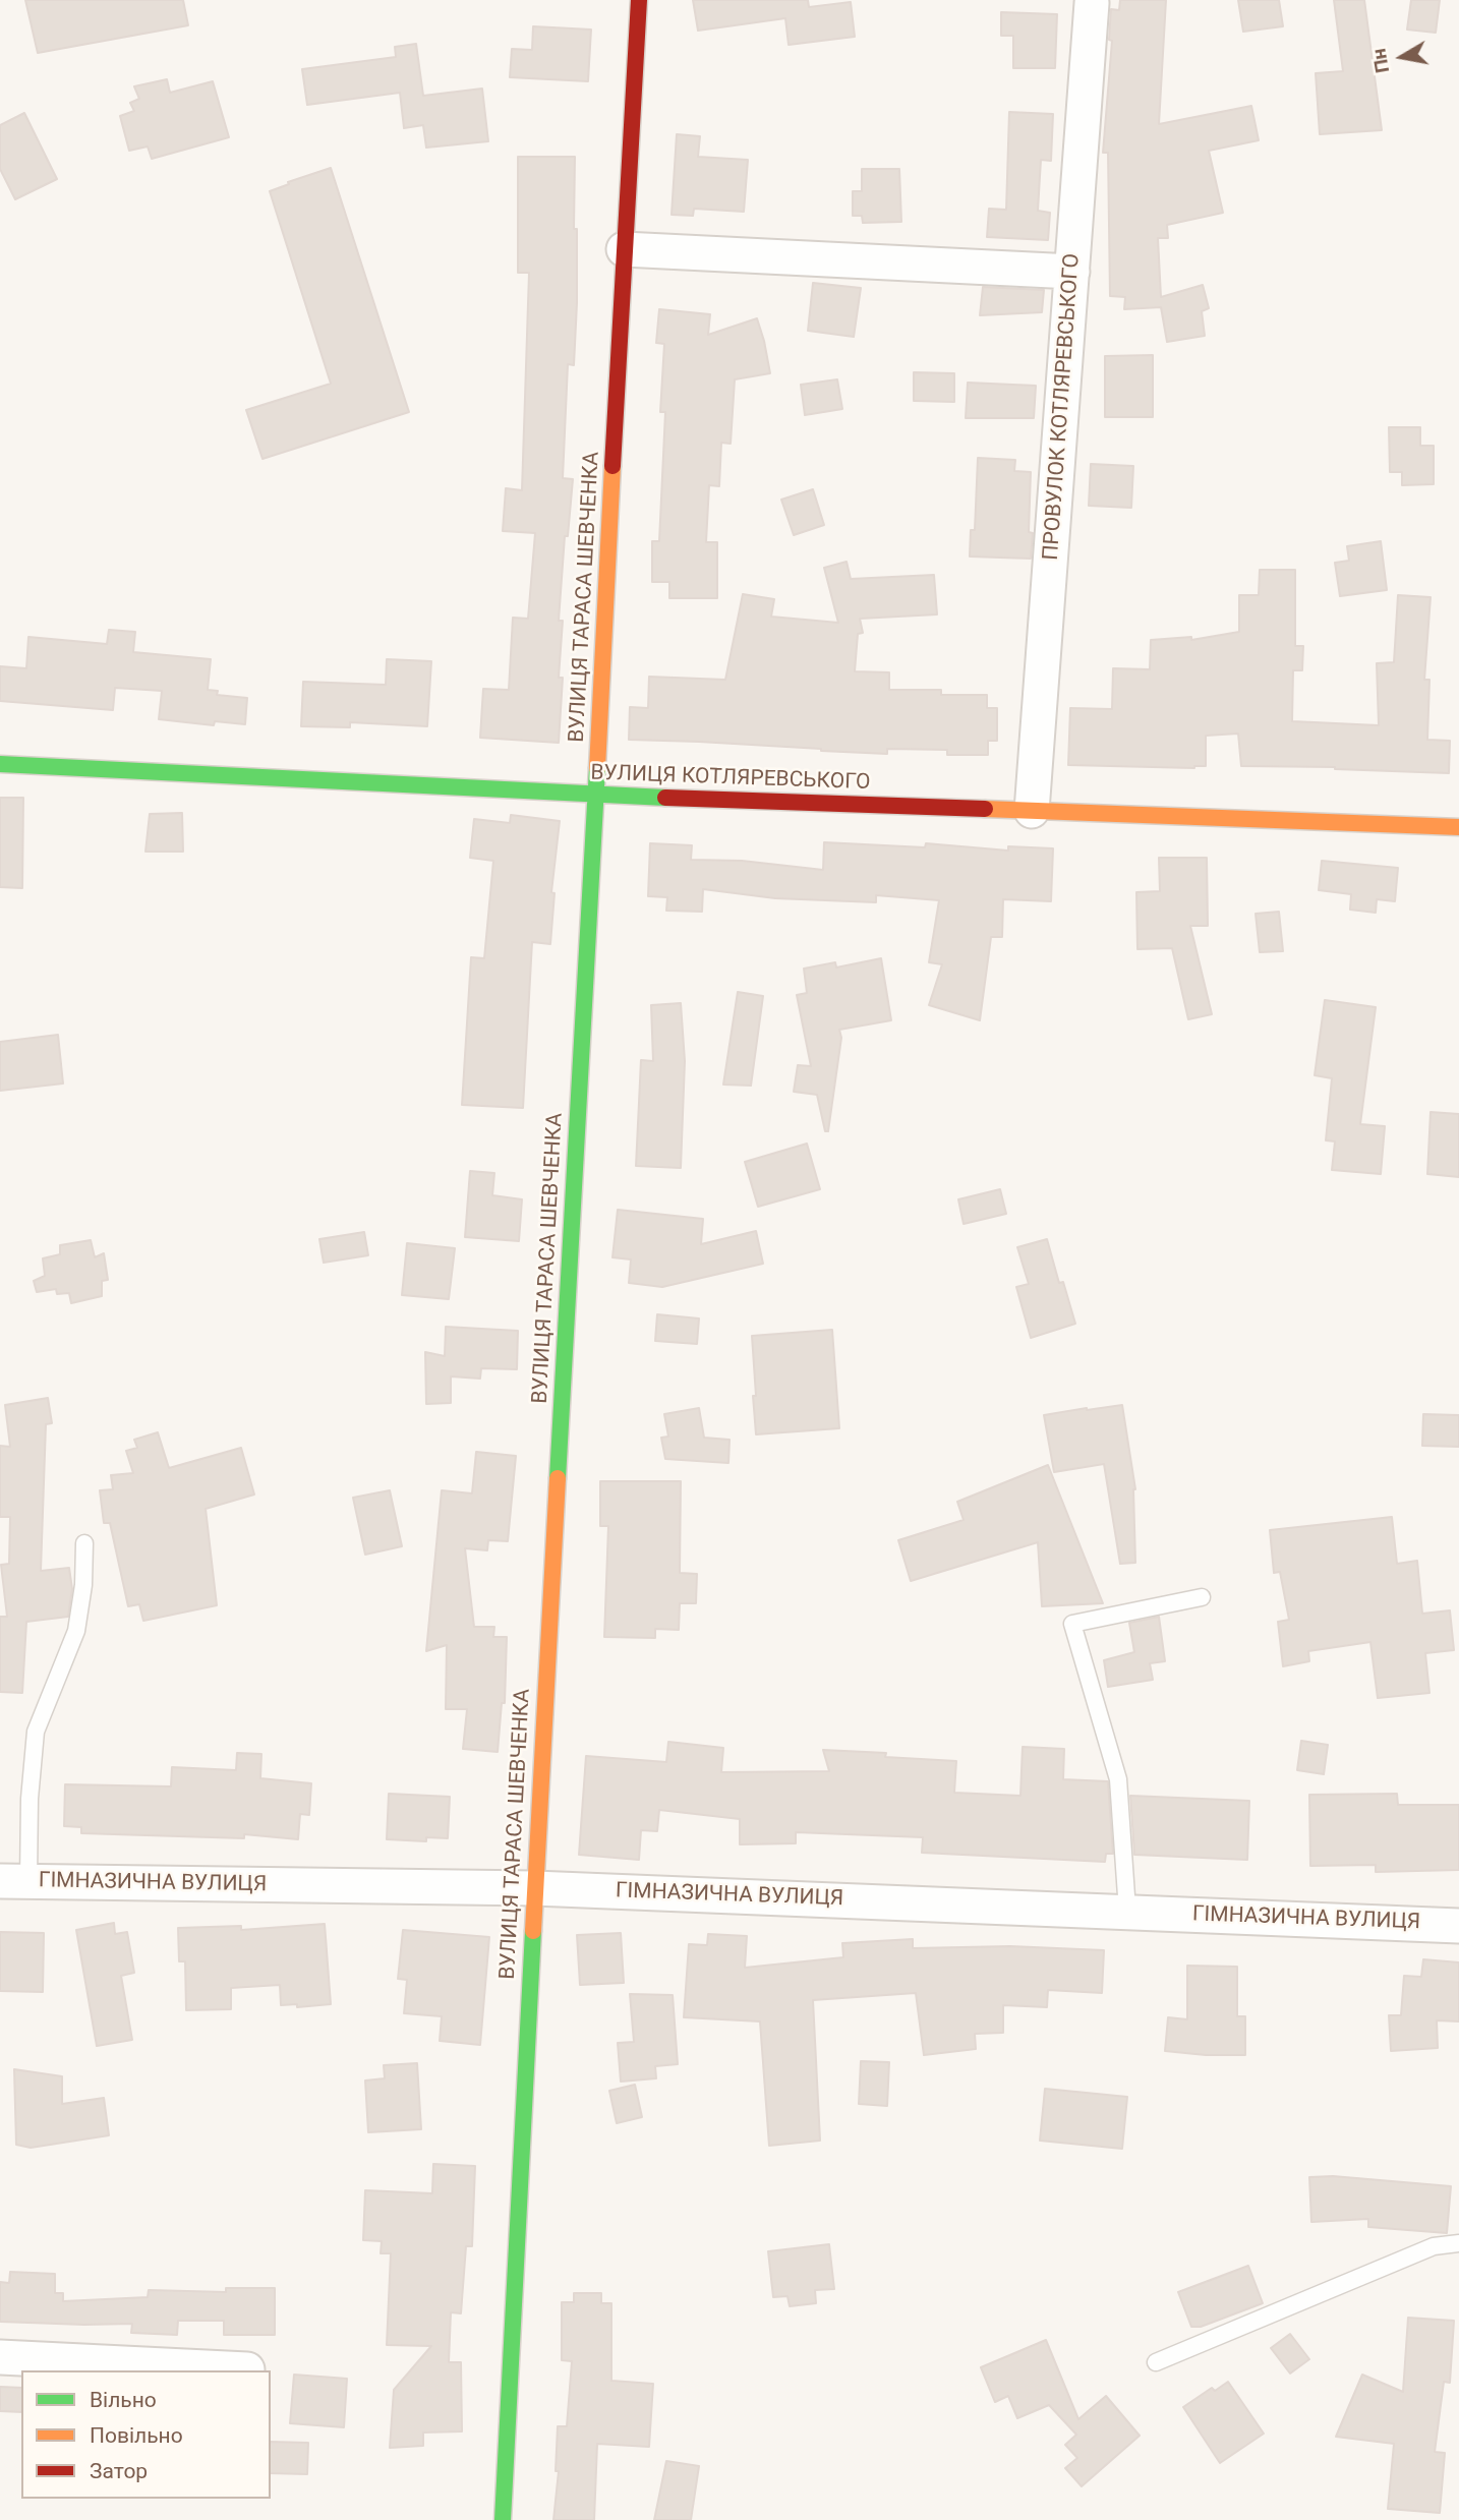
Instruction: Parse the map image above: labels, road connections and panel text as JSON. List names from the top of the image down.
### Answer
{
  "streets": {
    "street": [
      "ПРОВУЛОК КОТЛЯРЕВСЬКОГО",
      "ВУЛИЦЯ ТАРАСА ШЕВЧЕНКА",
      "ВУЛИЦЯ КОТЛЯРЕВСЬКОГО",
      "ГІМНАЗИЧНА ВУЛИЦЯ"
    ]
  },
  "crossings": [
    ["ПРОВУЛОК КОТЛЯРЕВСЬКОГО", "ВУЛИЦЯ КОТЛЯРЕВСЬКОГО"],
    ["ВУЛИЦЯ ТАРАСА ШЕВЧЕНКА", "ВУЛИЦЯ КОТЛЯРЕВСЬКОГО"],
    ["ВУЛИЦЯ ТАРАСА ШЕВЧЕНКА", "ГІМНАЗИЧНА ВУЛИЦЯ"]
  ],
  "legend": ["Вільно", "Повільно", "Затор"],
  "north": "left"
}
